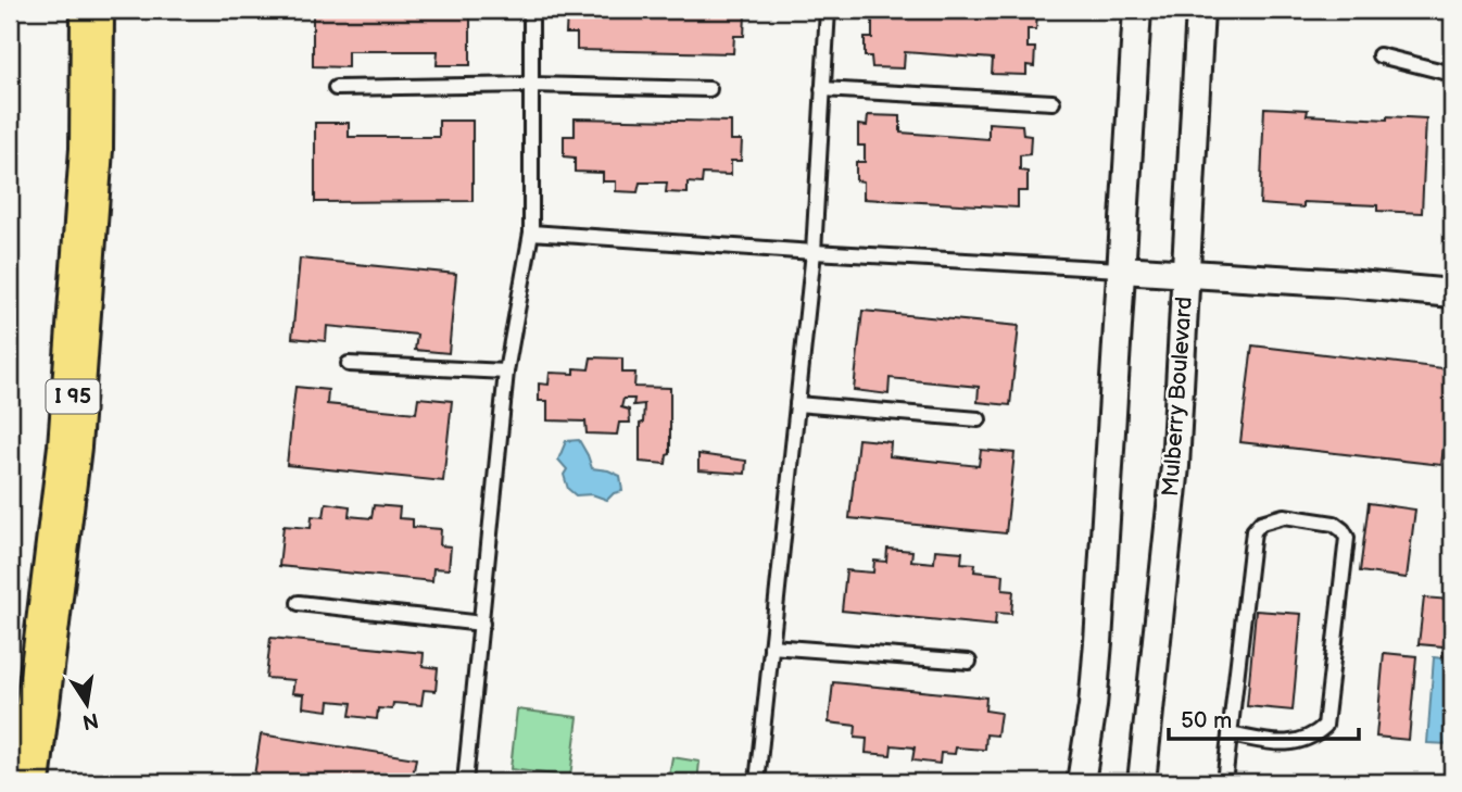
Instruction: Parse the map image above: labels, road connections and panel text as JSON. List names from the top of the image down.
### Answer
{
  "streets": {
    "highway": ["I 95"],
    "street": ["Mulberry Boulevard"]
  },
  "scale_bar": "50 m",
  "north": "bottom"
}
